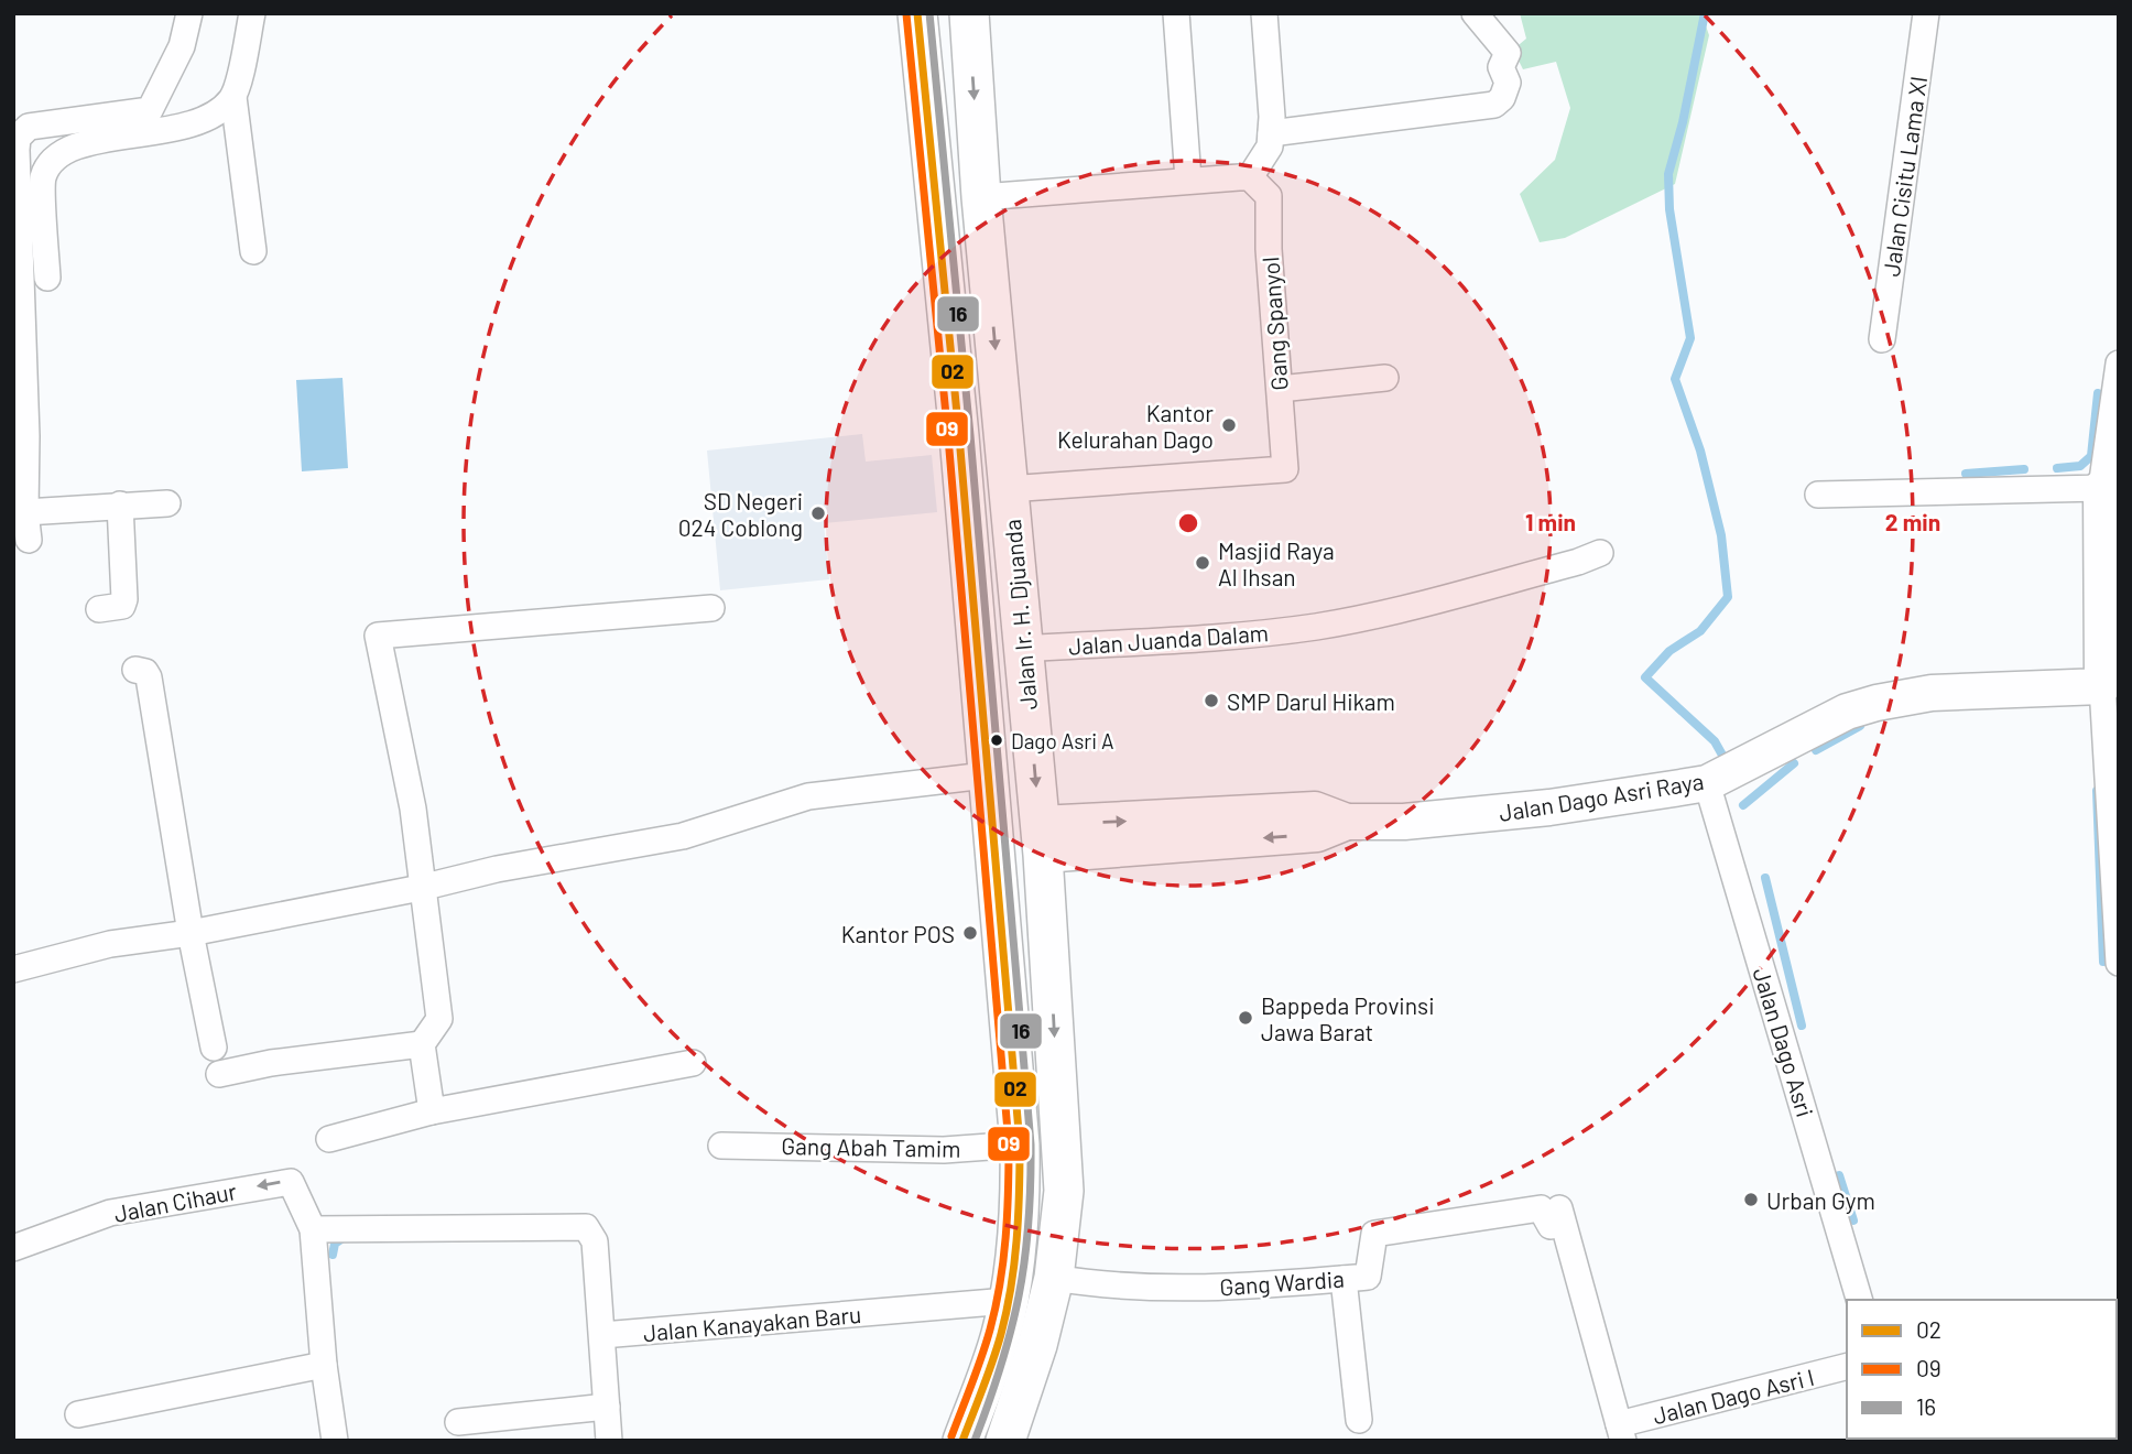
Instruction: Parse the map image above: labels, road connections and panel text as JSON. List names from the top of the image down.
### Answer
{
  "streets": {
    "main road": ["Jalan Ir. H. Djuanda"],
    "street": [
      "Jalan Cisitu Lama XI",
      "Gang Spanyol",
      "Jalan Juanda Dalam",
      "Jalan Dago Asri Raya",
      "Jalan Dago Asri",
      "Gang Abah Tamim",
      "Jalan Cihaur",
      "Gang Wardia",
      "Jalan Kanayakan Baru",
      "Jalan Dago Asri I"
    ]
  },
  "crossings": [
    ["Gang Spanyol", "Jalan Ir. H. Djuanda"],
    ["Jalan Ir. H. Djuanda", "Jalan Juanda Dalam"],
    ["Jalan Ir. H. Djuanda", "Jalan Dago Asri Raya"],
    ["Jalan Ir. H. Djuanda", "Gang Abah Tamim"],
    ["Jalan Ir. H. Djuanda", "Gang Wardia"],
    ["Jalan Ir. H. Djuanda", "Jalan Kanayakan Baru"],
    ["Jalan Dago Asri Raya", "Jalan Dago Asri"],
    ["Gang Wardia", "Jalan Dago Asri I"]
  ],
  "places": [
    "Kantor Kelurahan Dago",
    "SD Negeri 024 Coblong",
    "Masjid Raya Al Ihsan",
    "SMP Darul Hikam",
    "Dago Asri A",
    "Kantor POS",
    "Bappeda Provinsi Jawa Barat",
    "Urban Gym"
  ],
  "lines": ["transit line 02", "transit line 16", "transit line 09"],
  "legend": ["02", "09", "16"],
  "rings": ["1 min", "2 min"]
}
